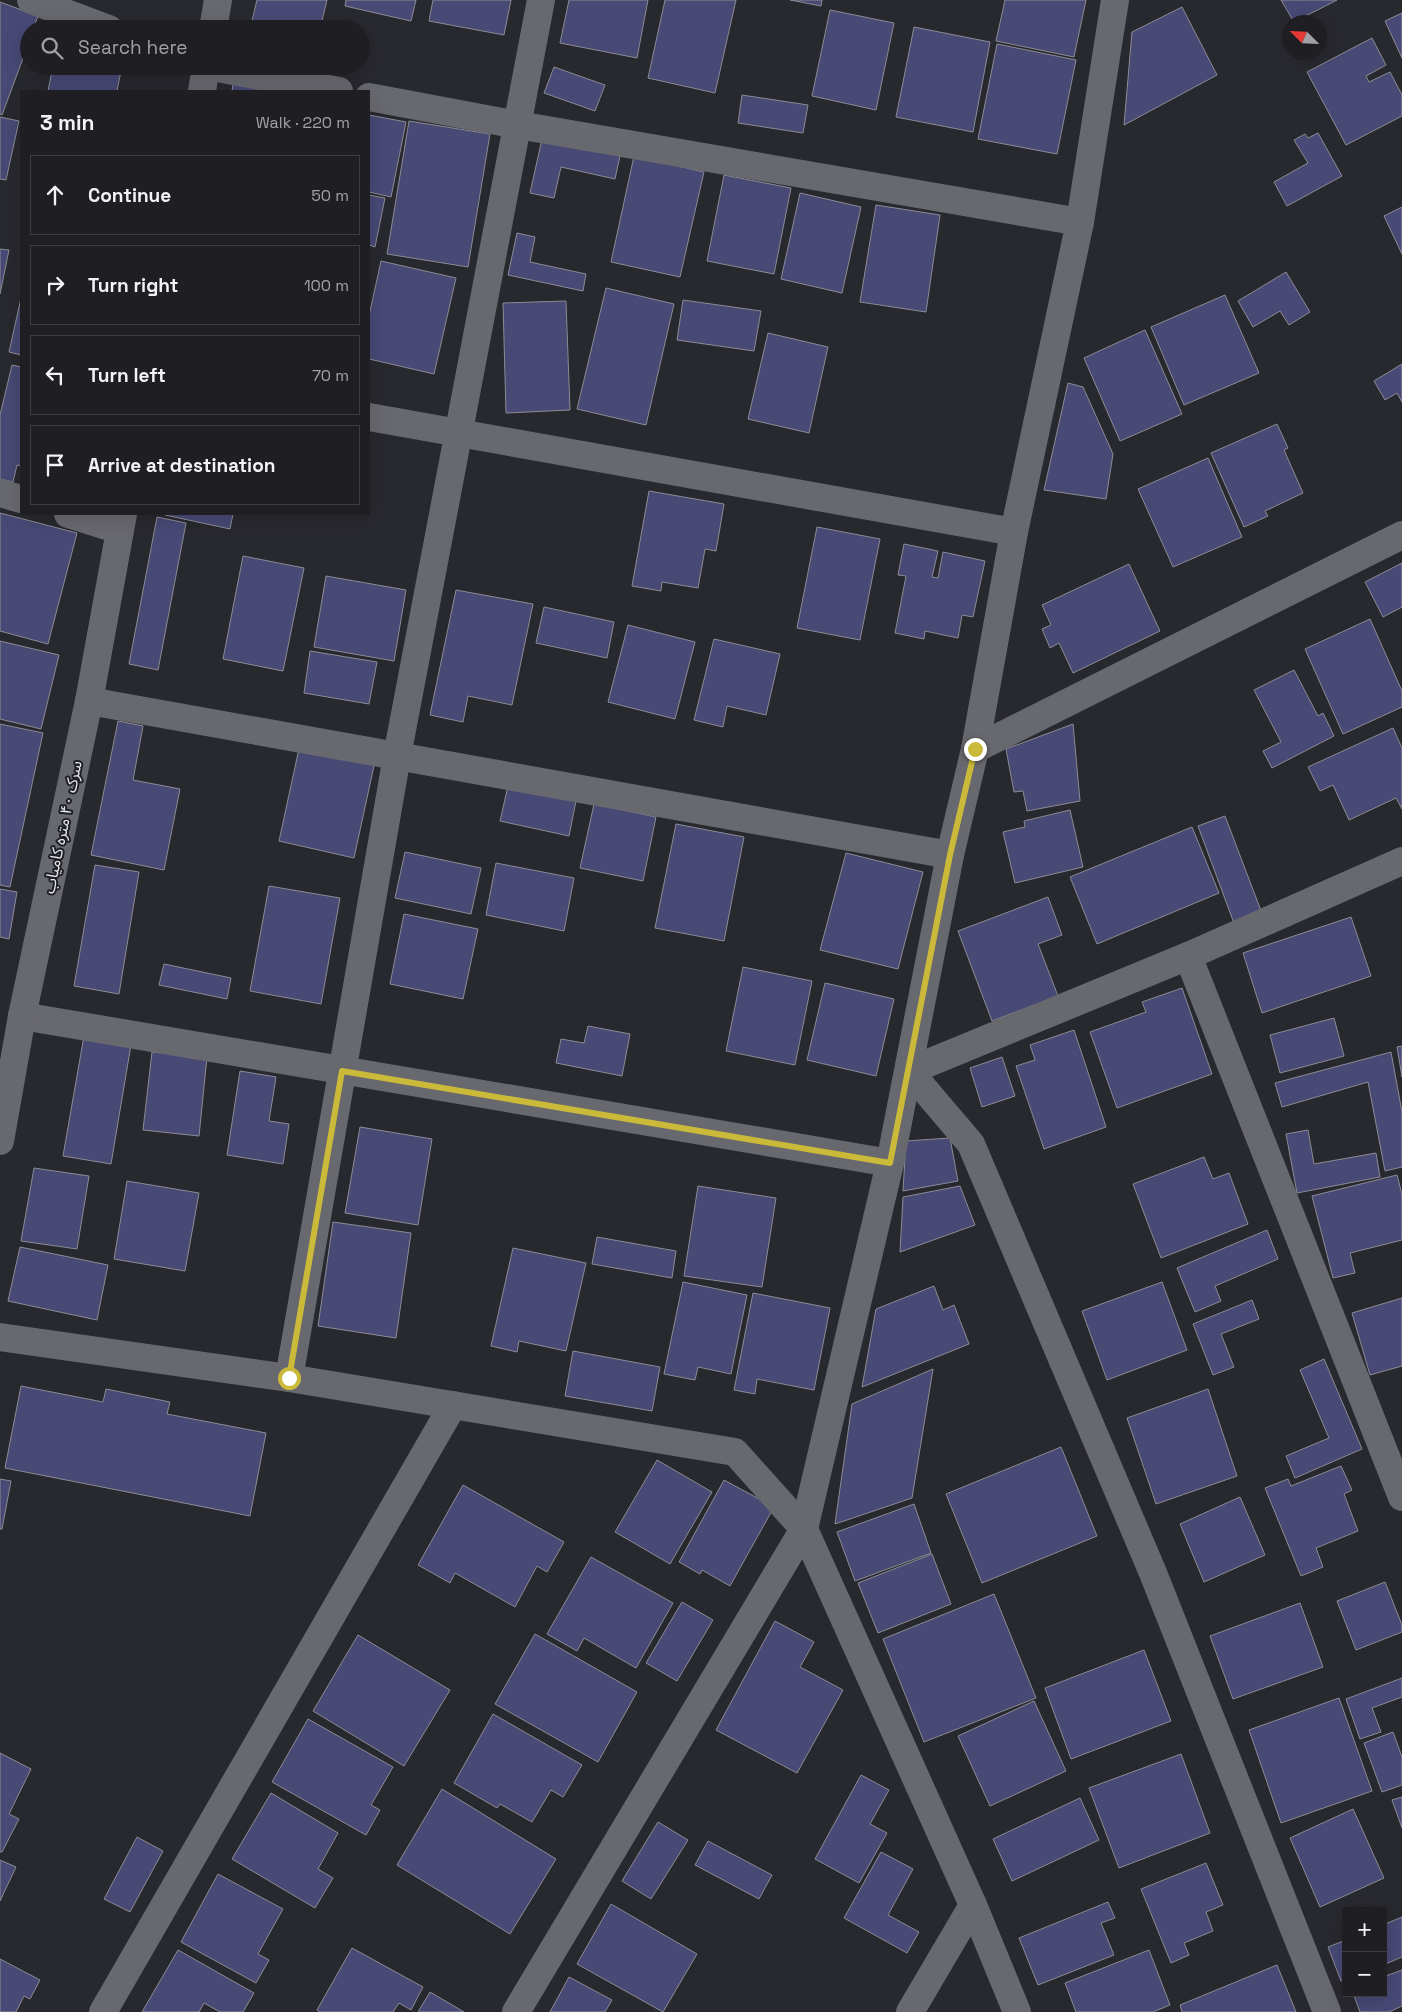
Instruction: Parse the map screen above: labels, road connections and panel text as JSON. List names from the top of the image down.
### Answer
{
  "streets": {
    "street": ["سرک ۴۰ متره کامیاب"]
  },
  "north": "top left",
  "page": {
    "search": "Search here",
    "heading": ["3 min", "Walk · 220 m"],
    "list": [
      ["Continue", "50 m"],
      ["Turn right", "100 m"],
      ["Turn left", "70 m"],
      "Arrive at destination"
    ],
    "map_buttons": ["+", "−"]
  }
}
